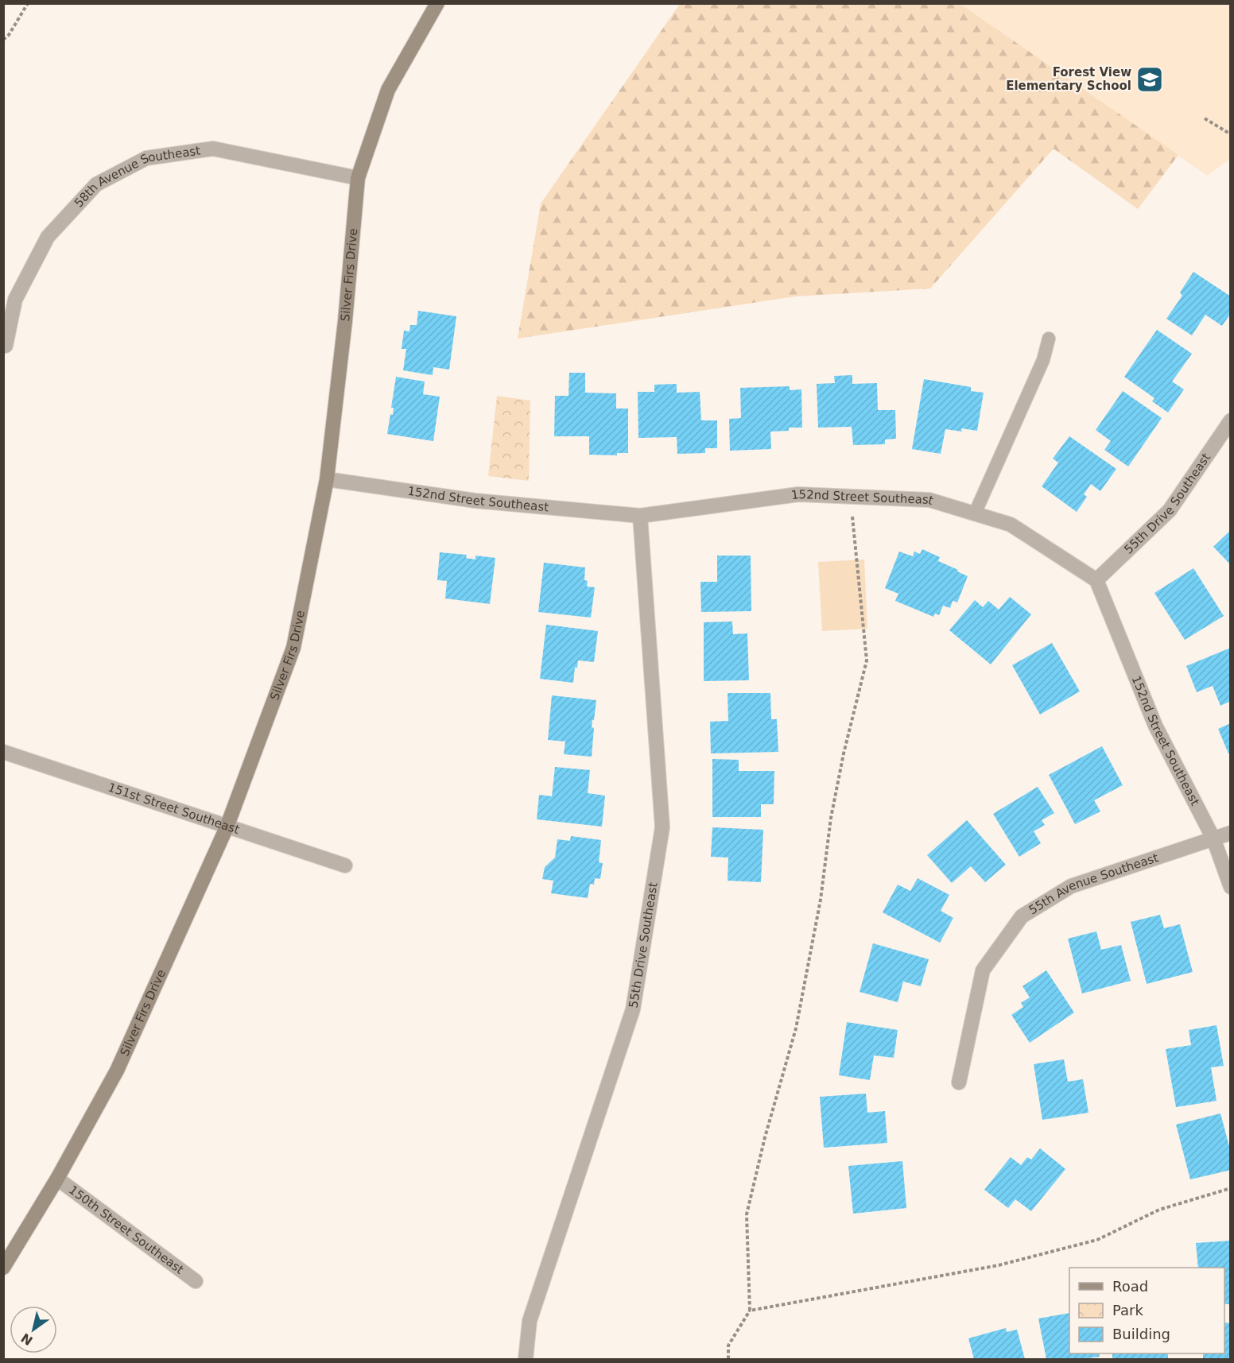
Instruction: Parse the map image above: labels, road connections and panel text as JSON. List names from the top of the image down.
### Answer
{
  "streets": {
    "street": [
      "58th Avenue Southeast",
      "Silver Firs Drive",
      "152nd Street Southeast",
      "55th Drive Southeast",
      "151st Street Southeast",
      "55th Avenue Southeast",
      "150th Street Southeast"
    ]
  },
  "crossings": [
    ["58th Avenue Southeast", "Silver Firs Drive"],
    ["Silver Firs Drive", "152nd Street Southeast"],
    ["Silver Firs Drive", "151st Street Southeast"],
    ["Silver Firs Drive", "150th Street Southeast"],
    ["152nd Street Southeast", "55th Drive Southeast"],
    ["152nd Street Southeast", "55th Avenue Southeast"]
  ],
  "places": {
    "school or university": ["Forest View Elementary School"]
  },
  "legend": ["Road", "Park", "Building"],
  "north": "bottom left"
}
